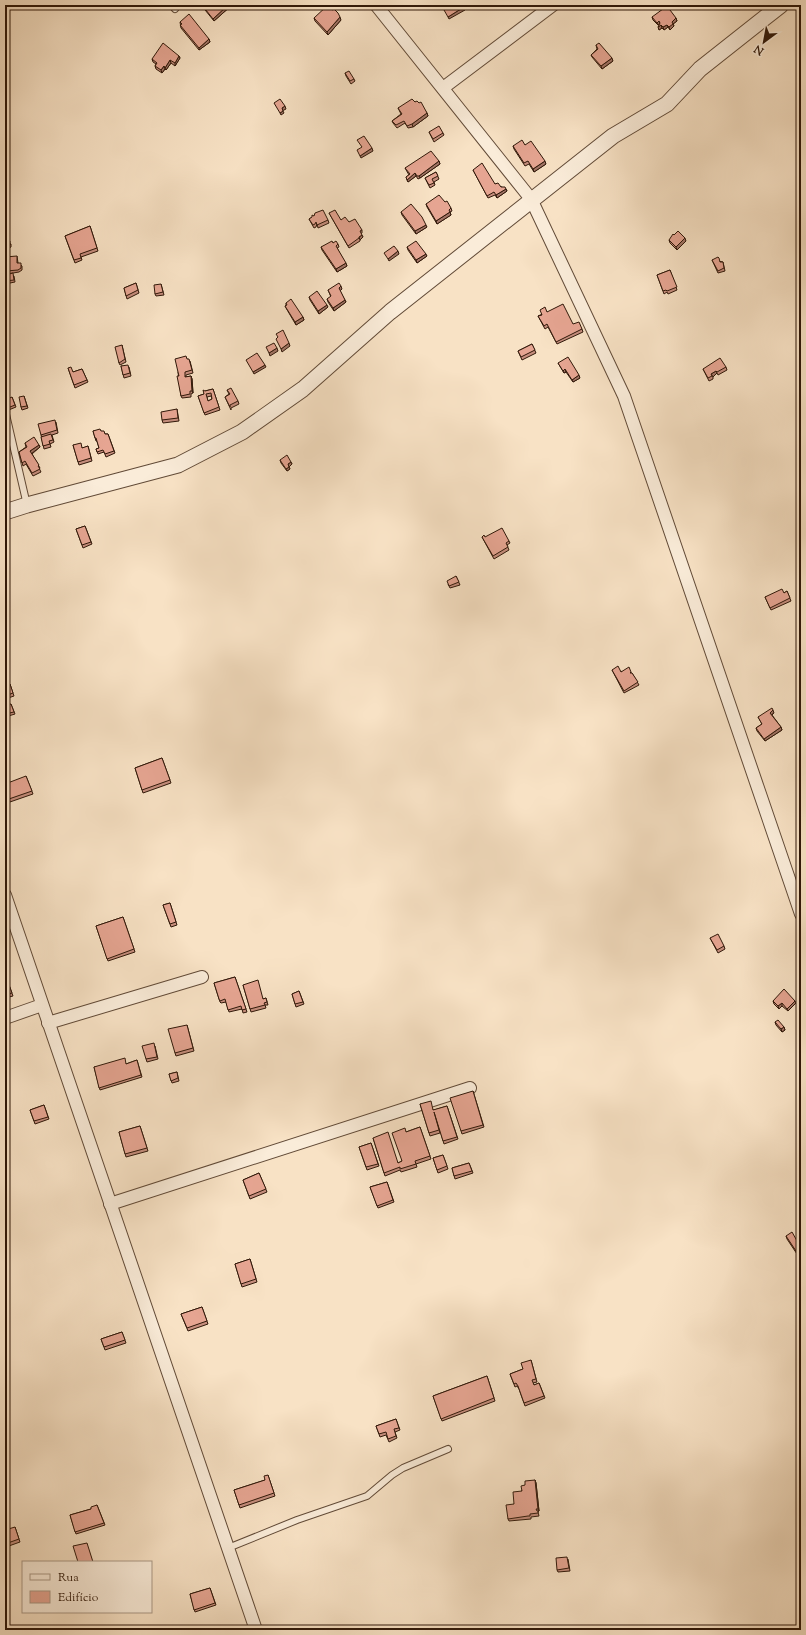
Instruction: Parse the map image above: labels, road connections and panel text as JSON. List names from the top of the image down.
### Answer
{
  "legend": ["Rua", "Edifício"],
  "north": "bottom left"
}
